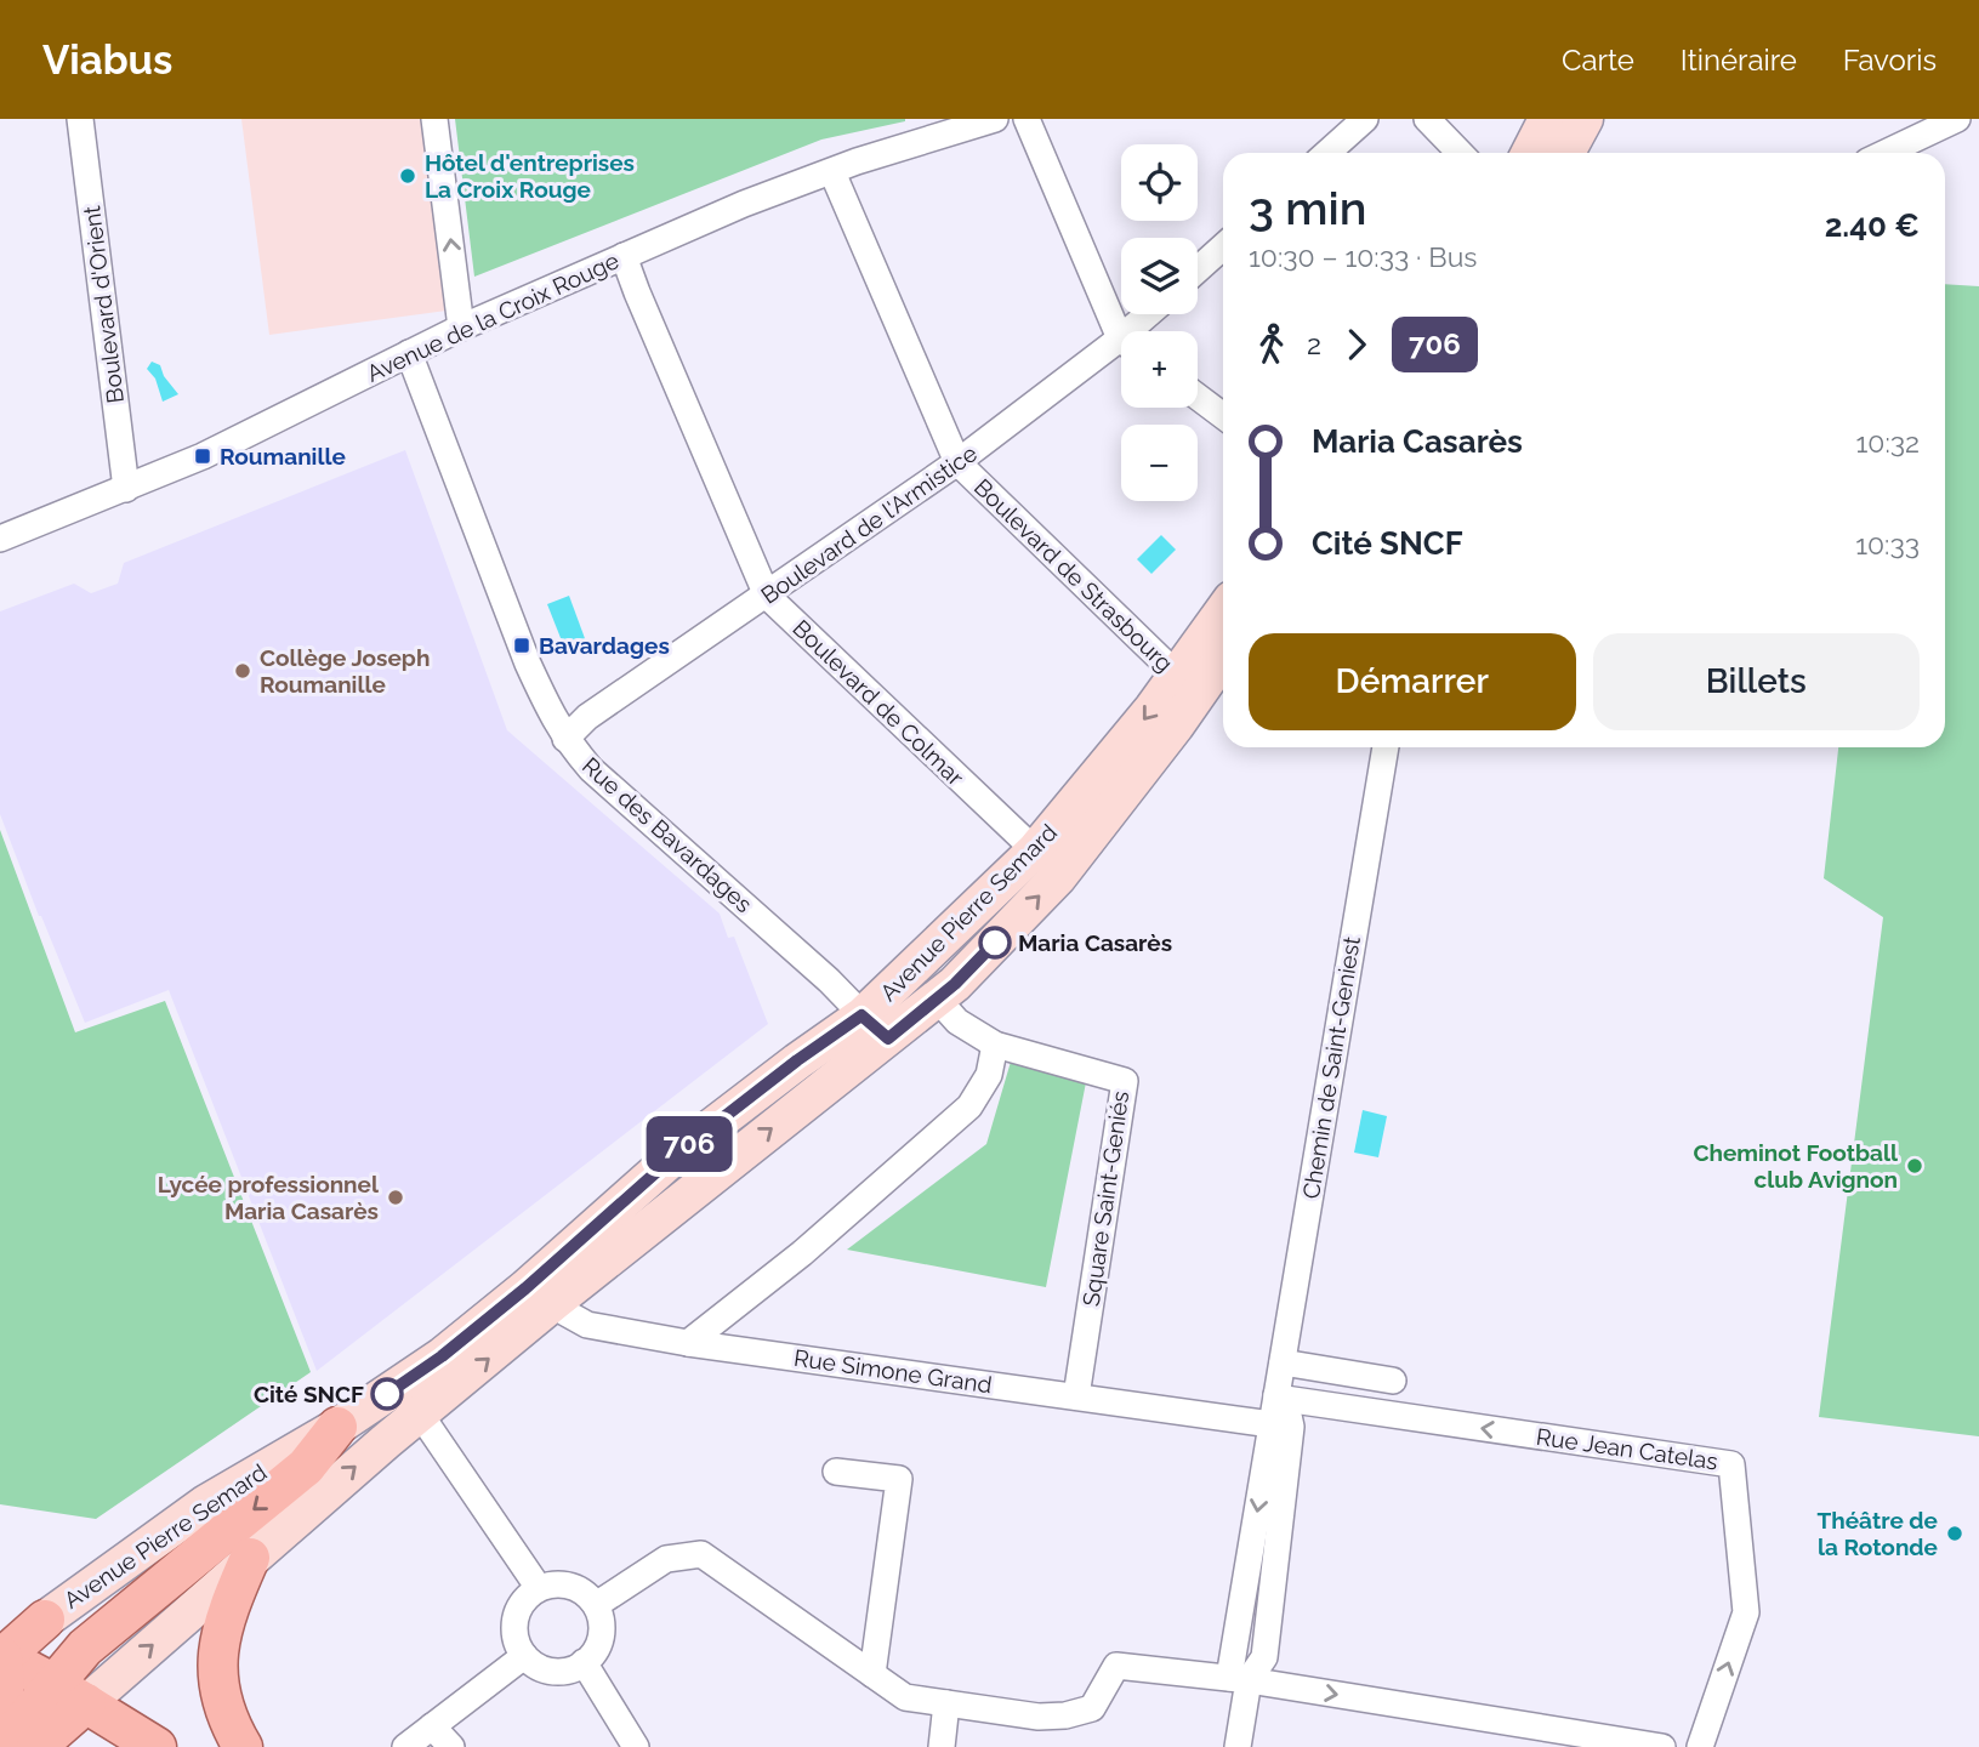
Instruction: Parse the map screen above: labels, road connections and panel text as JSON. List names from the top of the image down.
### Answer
{
  "streets": {
    "main road": ["Avenue Pierre Semard"],
    "street": [
      "Boulevard d'Orient",
      "Avenue de la Croix Rouge",
      "Boulevard de l'Armistice",
      "Boulevard de Strasbourg",
      "Boulevard de Colmar",
      "Rue des Bavardages",
      "Chemin de Saint-Geniest",
      "Square Saint-Geniés",
      "Rue Simone Grand",
      "Rue Jean Catelas"
    ]
  },
  "crossings": [
    ["Boulevard d'Orient", "Avenue de la Croix Rouge"],
    ["Avenue de la Croix Rouge", "Boulevard de Strasbourg"],
    ["Avenue de la Croix Rouge", "Boulevard de Colmar"],
    ["Avenue de la Croix Rouge", "Rue des Bavardages"],
    ["Boulevard de l'Armistice", "Boulevard de Strasbourg"],
    ["Boulevard de l'Armistice", "Boulevard de Colmar"],
    ["Boulevard de l'Armistice", "Rue des Bavardages"],
    ["Boulevard de Strasbourg", "Avenue Pierre Semard"],
    ["Boulevard de Colmar", "Avenue Pierre Semard"],
    ["Rue des Bavardages", "Avenue Pierre Semard"],
    ["Avenue Pierre Semard", "Square Saint-Geniés"],
    ["Avenue Pierre Semard", "Rue Simone Grand"],
    ["Chemin de Saint-Geniest", "Rue Simone Grand"],
    ["Chemin de Saint-Geniest", "Rue Jean Catelas"],
    ["Square Saint-Geniés", "Rue Simone Grand"]
  ],
  "places": {
    "other": [
      "Hôtel d'entreprises La Croix Rouge",
      "Collège Joseph Roumanille",
      "Maria Casarès",
      "Cheminot Football club Avignon",
      "Lycée professionnel Maria Casarès",
      "Cité SNCF",
      "Théâtre de la Rotonde"
    ],
    "transit": ["Roumanille", "Bavardages"]
  },
  "lines": ["bus line 706"],
  "page": {
    "header": "Viabus",
    "nav": ["Carte", "Itinéraire", "Favoris"],
    "on_map": "706",
    "map_buttons": ["+", "−"],
    "heading": ["3 min", "10:30 – 10:33 · Bus", "2.40 €"],
    "legs": ["2", "706"],
    "list": [
      {
        "name": "Maria Casarès",
        "value": "10:32"
      },
      {
        "name": "Cité SNCF",
        "value": "10:33"
      }
    ],
    "buttons": ["Démarrer", "Billets"]
  }
}
